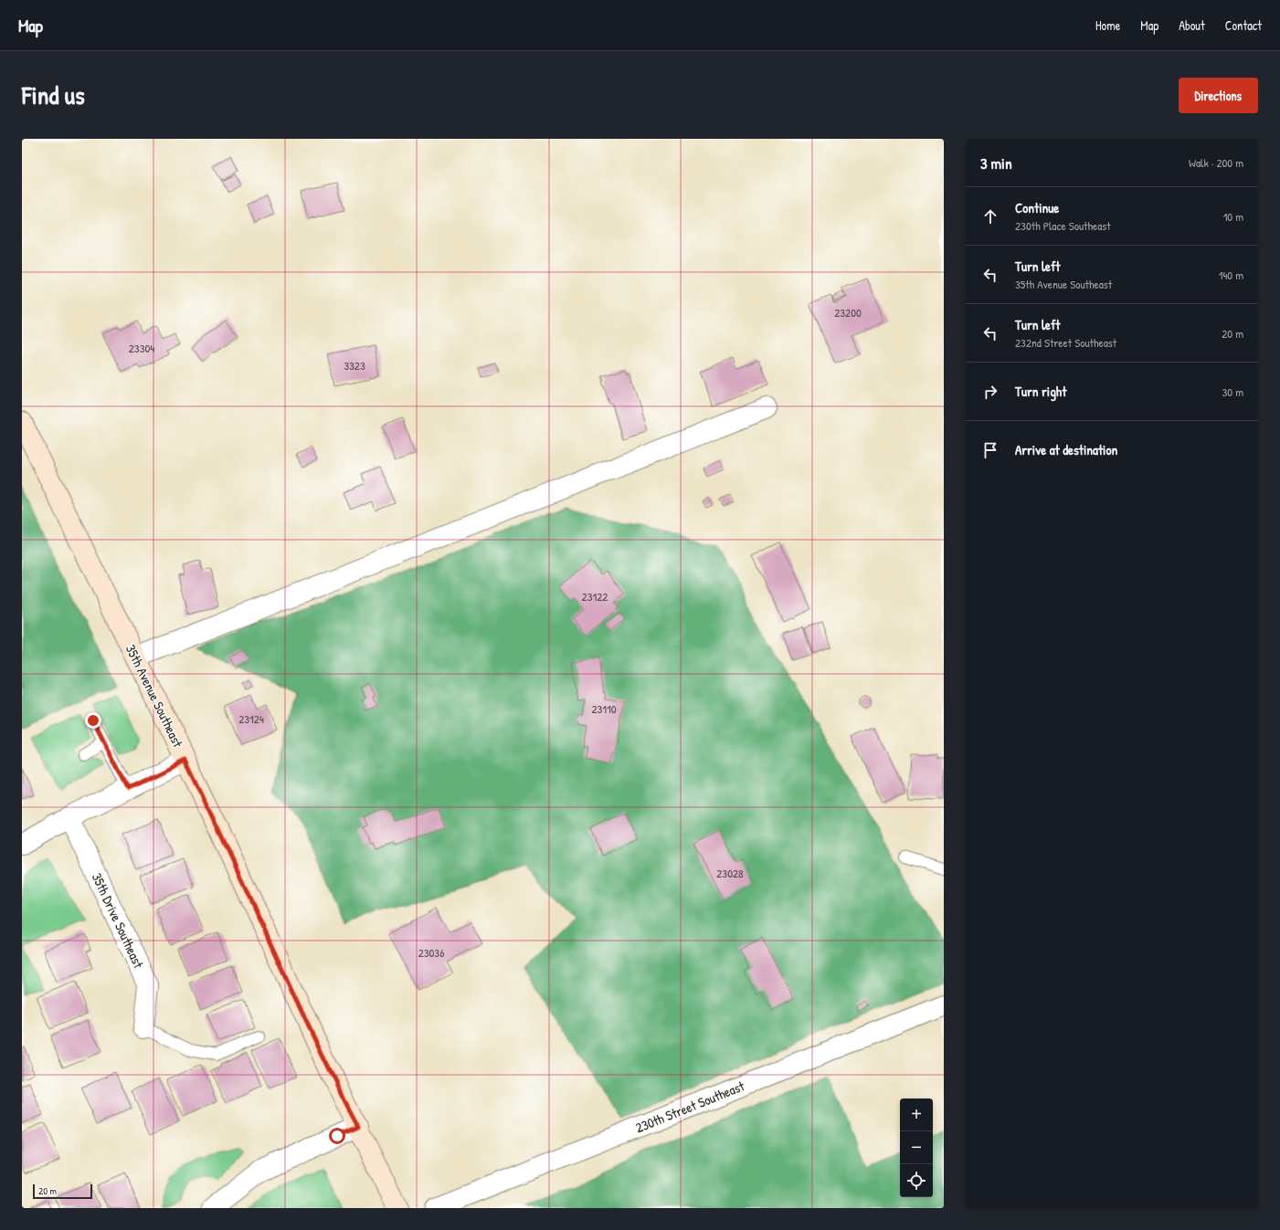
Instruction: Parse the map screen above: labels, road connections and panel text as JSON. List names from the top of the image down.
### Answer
{
  "streets": {
    "street": ["35th Avenue Southeast", "35th Drive Southeast", "230th Street Southeast"]
  },
  "house_numbers": [
    "23200",
    "23304",
    "3323",
    "23122",
    "23110",
    "23124",
    "23028",
    "23036"
  ],
  "scale_bar": "20 m",
  "page": {
    "header": "Map",
    "nav": [
      "Home",
      "Map",
      "About",
      "Contact"
    ],
    "title": "Find us",
    "buttons": "Directions",
    "heading": ["3 min", "Walk · 200 m"],
    "list": [
      ["Continue", "230th Place Southeast", "10 m"],
      ["Turn left", "35th Avenue Southeast", "140 m"],
      ["Turn left", "232nd Street Southeast", "20 m"],
      ["Turn right", "30 m"],
      "Arrive at destination"
    ],
    "map_buttons": ["+", "−"],
    "scale": "20 m"
  }
}
